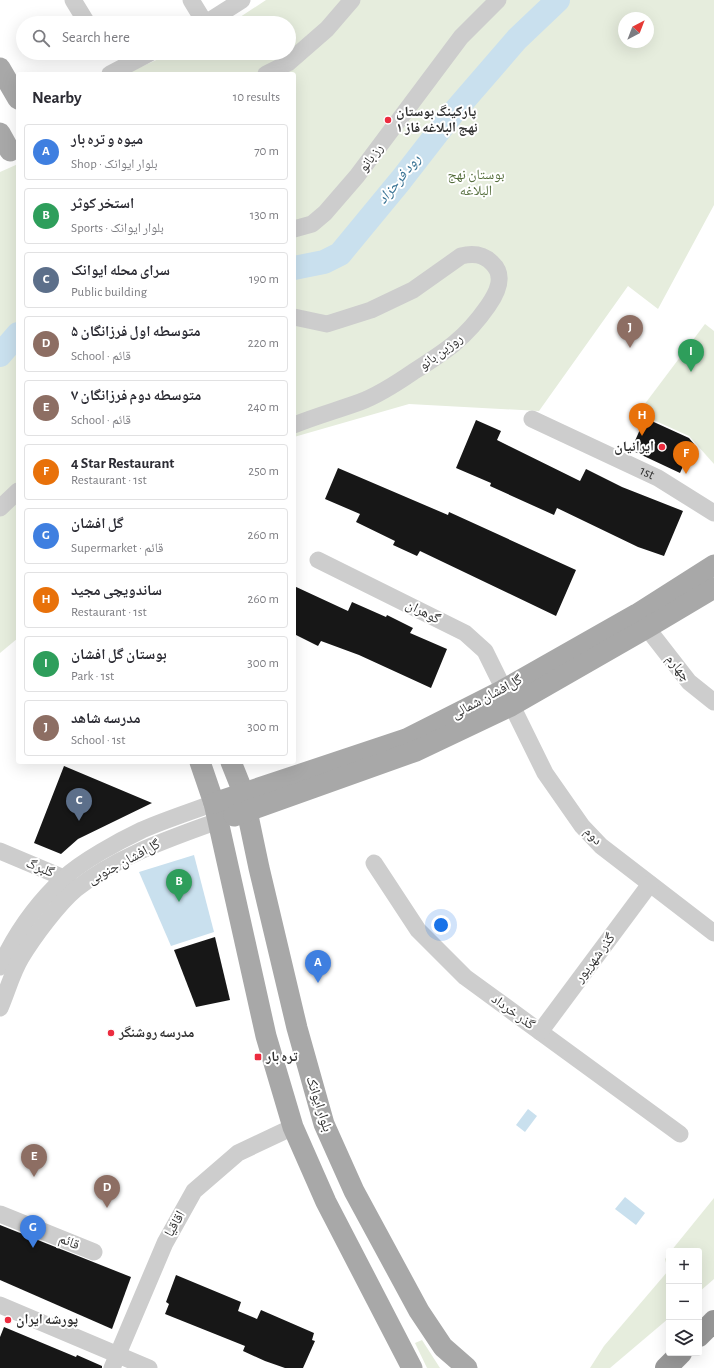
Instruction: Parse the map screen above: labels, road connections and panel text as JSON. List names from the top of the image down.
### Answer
{
  "streets": {
    "main road": ["گل‌افشان شمالی", "بلوار ایوانک"],
    "street": [
      "رز بانو",
      "روژین بانو",
      "1st",
      "گوهران",
      "چهارم",
      "دوم",
      "گل‌افشان جنوبی",
      "گلبرگ",
      "گذر شهریور",
      "گذر خرداد",
      "اقاقیا",
      "قائم"
    ]
  },
  "crossings": [
    ["گوهران", "گل‌افشان شمالی"],
    ["گوهران", "دوم"],
    ["چهارم", "گل‌افشان شمالی"],
    ["گل‌افشان شمالی", "دوم"],
    ["گل‌افشان شمالی", "گل‌افشان جنوبی"],
    ["گل‌افشان شمالی", "بلوار ایوانک"],
    ["دوم", "گذر شهریور"],
    ["گل‌افشان جنوبی", "گلبرگ"],
    ["گذر شهریور", "گذر خرداد"]
  ],
  "water": ["رود فرحزاد"],
  "parks": ["بوستان نهج البلاغه"],
  "places": {
    "other": [
      "پارکینگ بوستان نهج البلاغه فاز ۱",
      "ایرانیان",
      "مدرسه روشنگر",
      "پورشه ایران"
    ],
    "transit": ["تره بار"]
  },
  "north": "top right",
  "page": {
    "search": "Search here",
    "heading": ["Nearby", "10 results"],
    "list": [
      {
        "mark": "A",
        "name": "میوه و تره بار",
        "note": "Shop · بلوار ایوانک",
        "value": "70 m"
      },
      {
        "mark": "B",
        "name": "استخر کوثر",
        "note": "Sports · بلوار ایوانک",
        "value": "130 m"
      },
      {
        "mark": "C",
        "name": "سرای محله ایوانک",
        "note": "Public building",
        "value": "190 m"
      },
      {
        "mark": "D",
        "name": "متوسطه اول فرزانگان ۵",
        "note": "School · قائم",
        "value": "220 m"
      },
      {
        "mark": "E",
        "name": "متوسطه دوم فرزانگان ۷",
        "note": "School · قائم",
        "value": "240 m"
      },
      {
        "mark": "F",
        "name": "4 Star Restaurant",
        "note": "Restaurant · 1st",
        "value": "250 m"
      },
      {
        "mark": "G",
        "name": "گل افشان",
        "note": "Supermarket · قائم",
        "value": "260 m"
      },
      {
        "mark": "H",
        "name": "ساندویچی مجید",
        "note": "Restaurant · 1st",
        "value": "260 m"
      },
      {
        "mark": "I",
        "name": "بوستان گل افشان",
        "note": "Park · 1st",
        "value": "300 m"
      },
      {
        "mark": "J",
        "name": "مدرسه شاهد",
        "note": "School · 1st",
        "value": "300 m"
      }
    ],
    "pins": [
      "J",
      "I",
      "H",
      "F",
      "C",
      "B",
      "A",
      "E",
      "D",
      "G"
    ],
    "map_buttons": ["+", "−"]
  }
}
